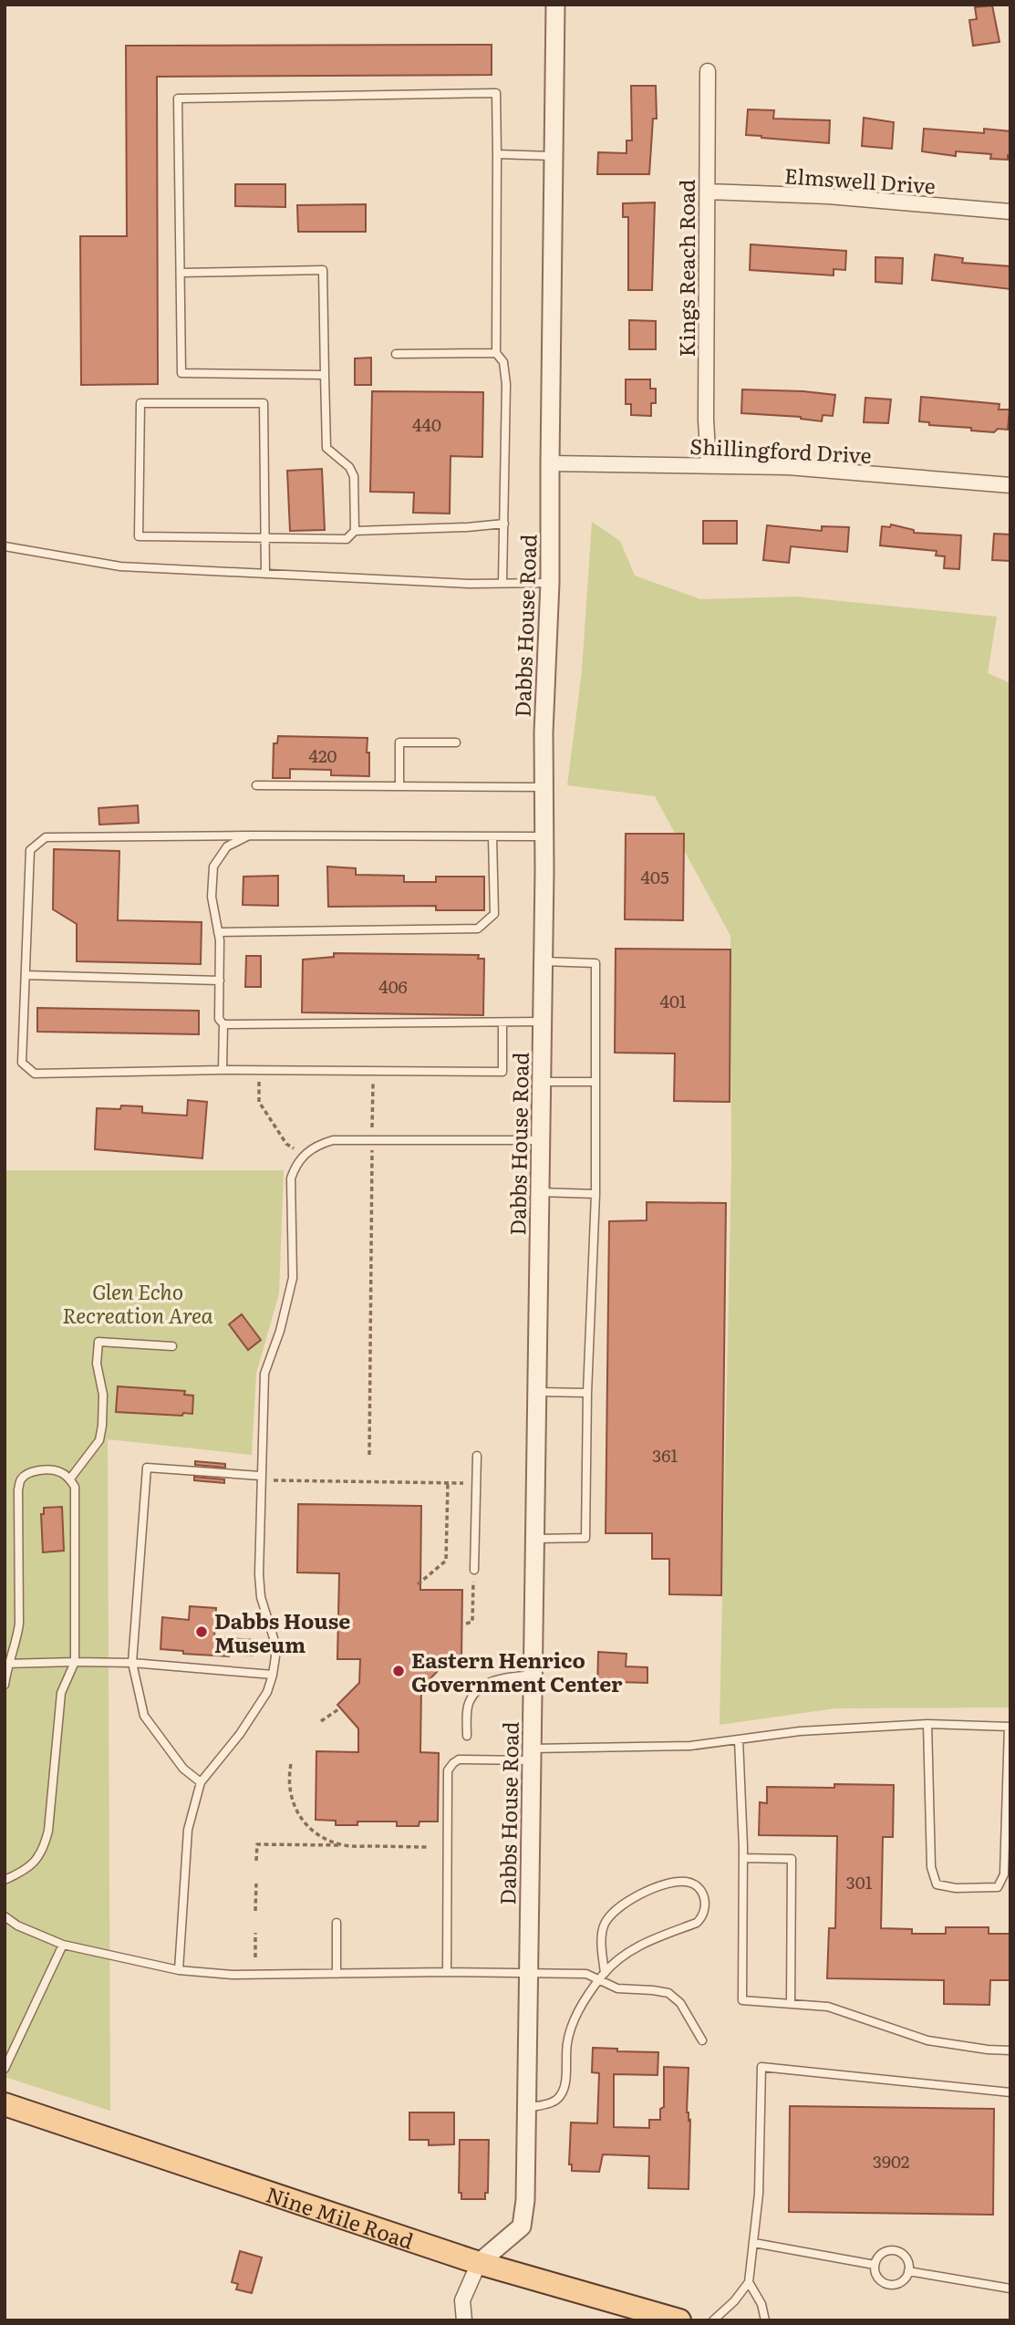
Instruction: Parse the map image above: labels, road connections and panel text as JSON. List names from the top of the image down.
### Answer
{
  "streets": {
    "main road": ["Nine Mile Road"],
    "street": [
      "Elmswell Drive",
      "Kings Reach Road",
      "Shillingford Drive",
      "Dabbs House Road"
    ]
  },
  "crossings": [
    ["Elmswell Drive", "Kings Reach Road"],
    ["Kings Reach Road", "Shillingford Drive"],
    ["Shillingford Drive", "Dabbs House Road"],
    ["Dabbs House Road", "Nine Mile Road"]
  ],
  "parks": ["Glen Echo Recreation Area"],
  "places": ["Dabbs House Museum", "Eastern Henrico Government Center"],
  "house_numbers": [
    "440",
    "420",
    "405",
    "406",
    "401",
    "361",
    "301",
    "3902"
  ]
}
